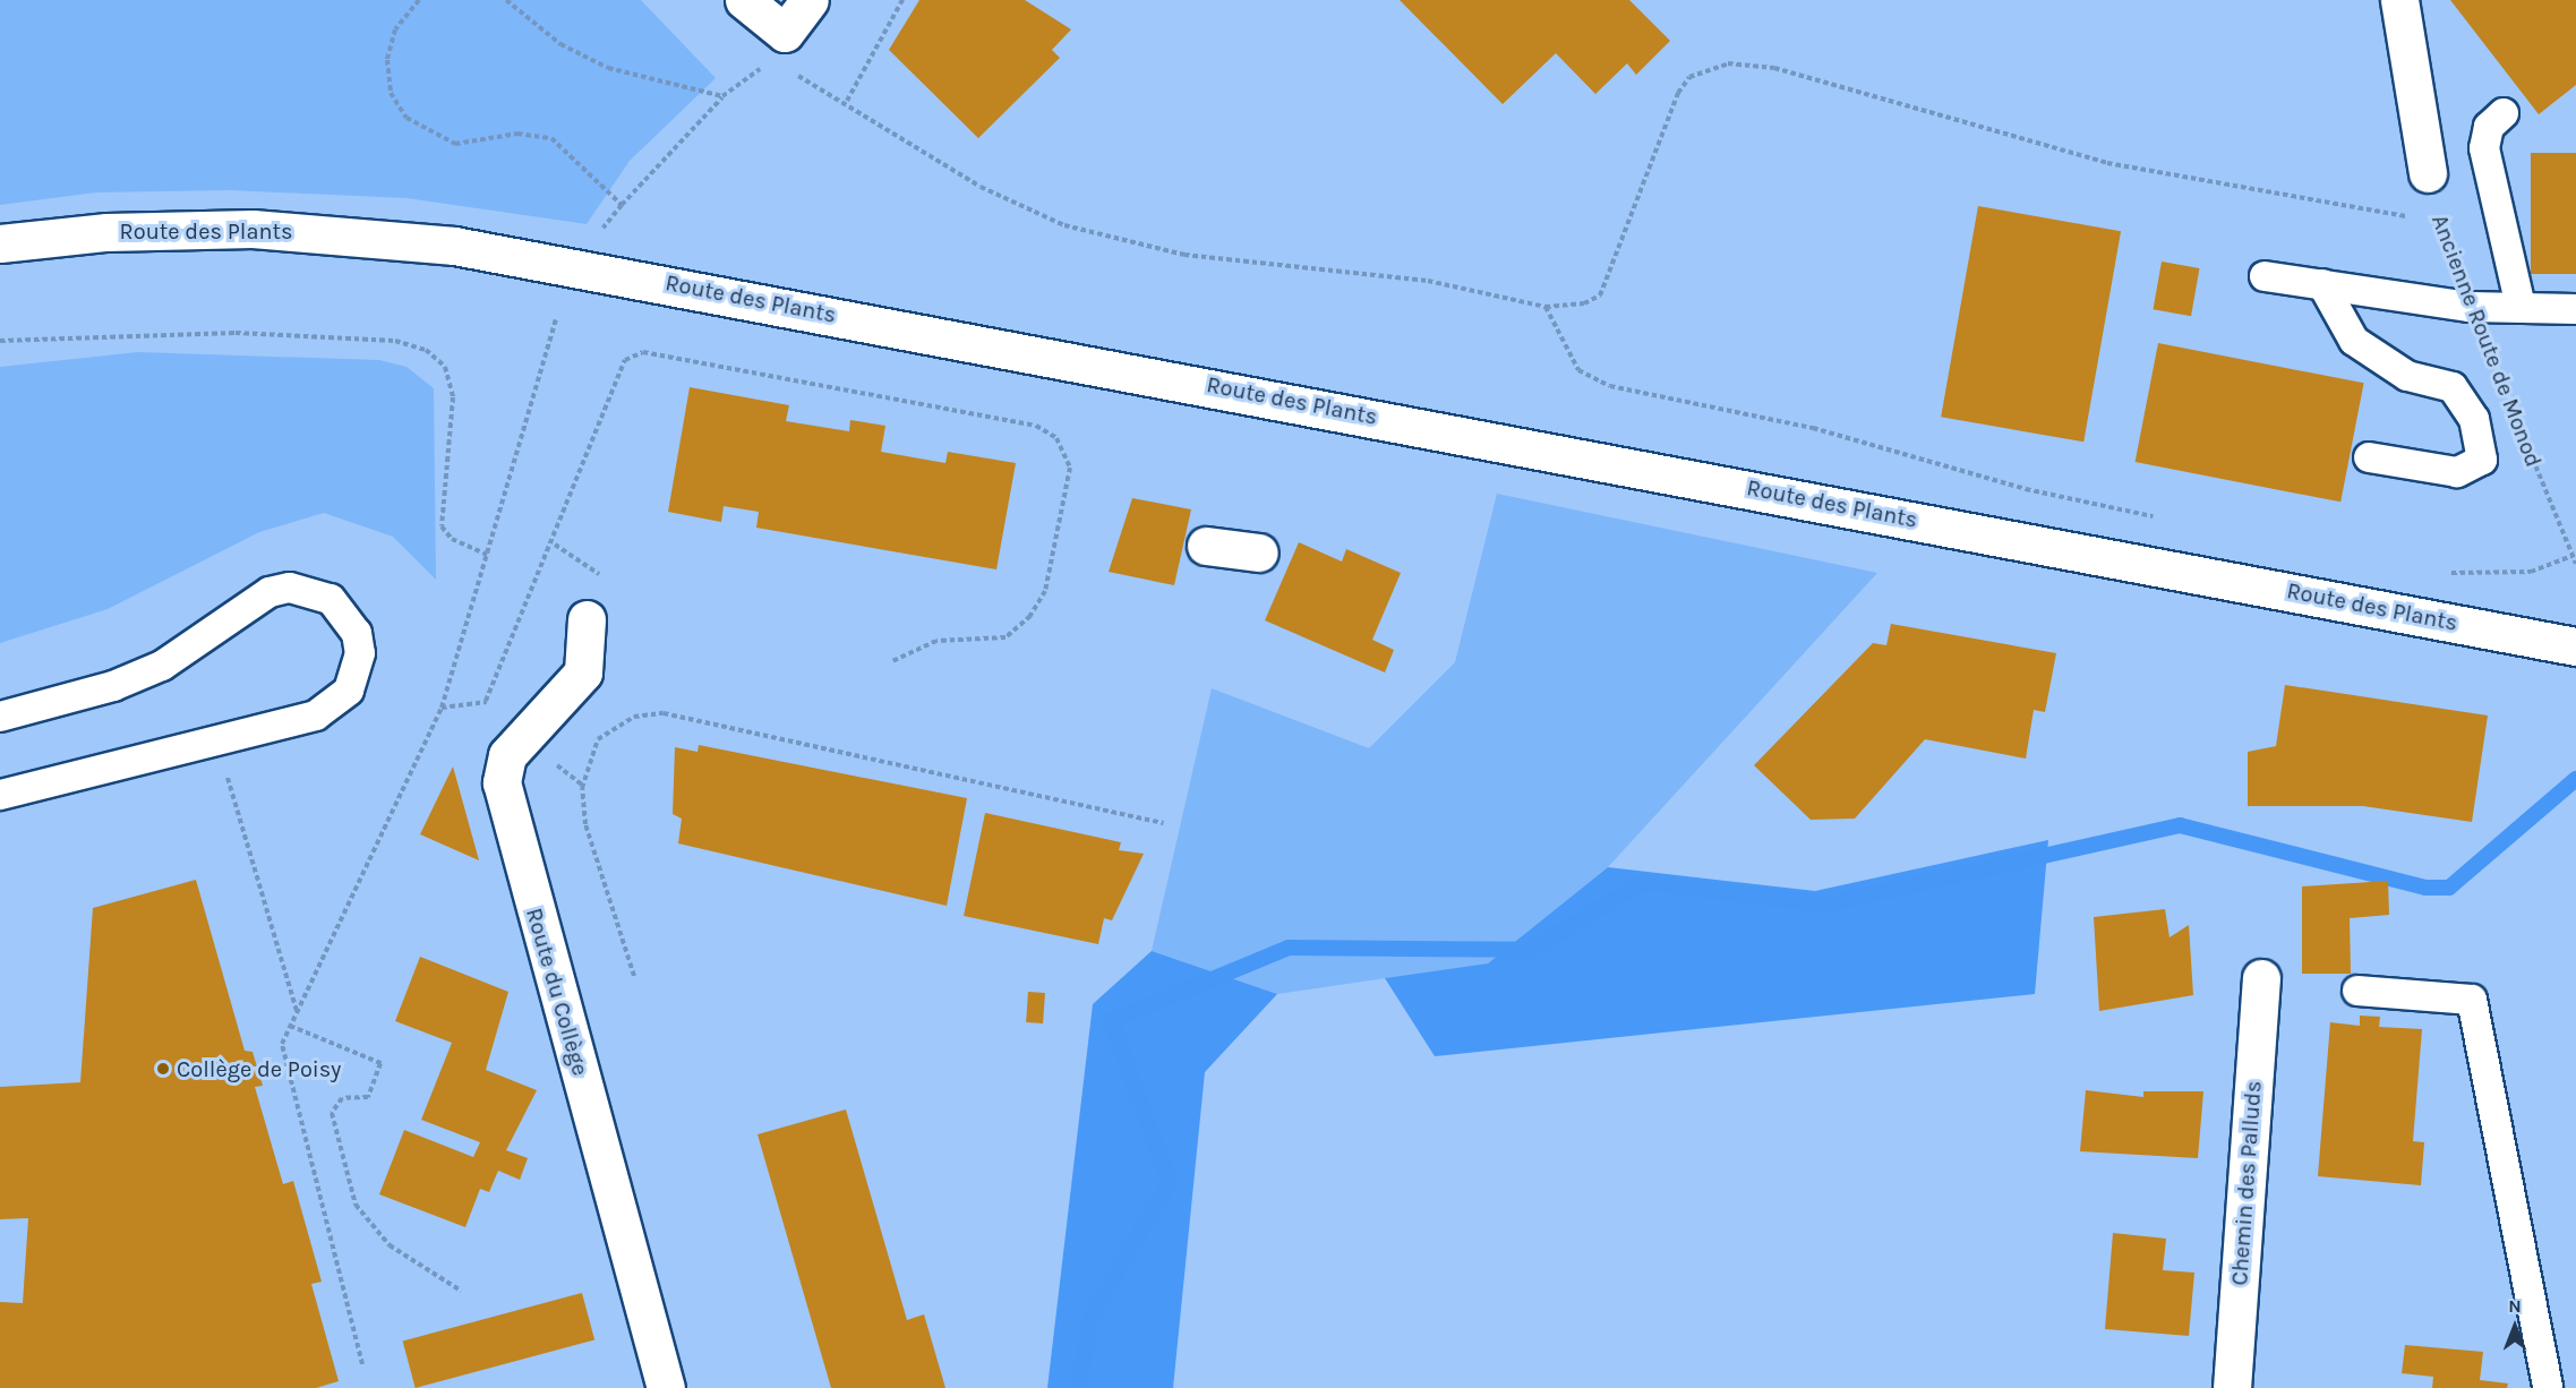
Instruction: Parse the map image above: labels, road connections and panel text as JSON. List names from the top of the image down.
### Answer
{
  "streets": {
    "main road": ["Route des Plants", "Route du Collège", "Chemin des Palluds"],
    "path": ["Ancienne Route de Monod"]
  },
  "places": ["Collège de Poisy"],
  "north": "top"
}
